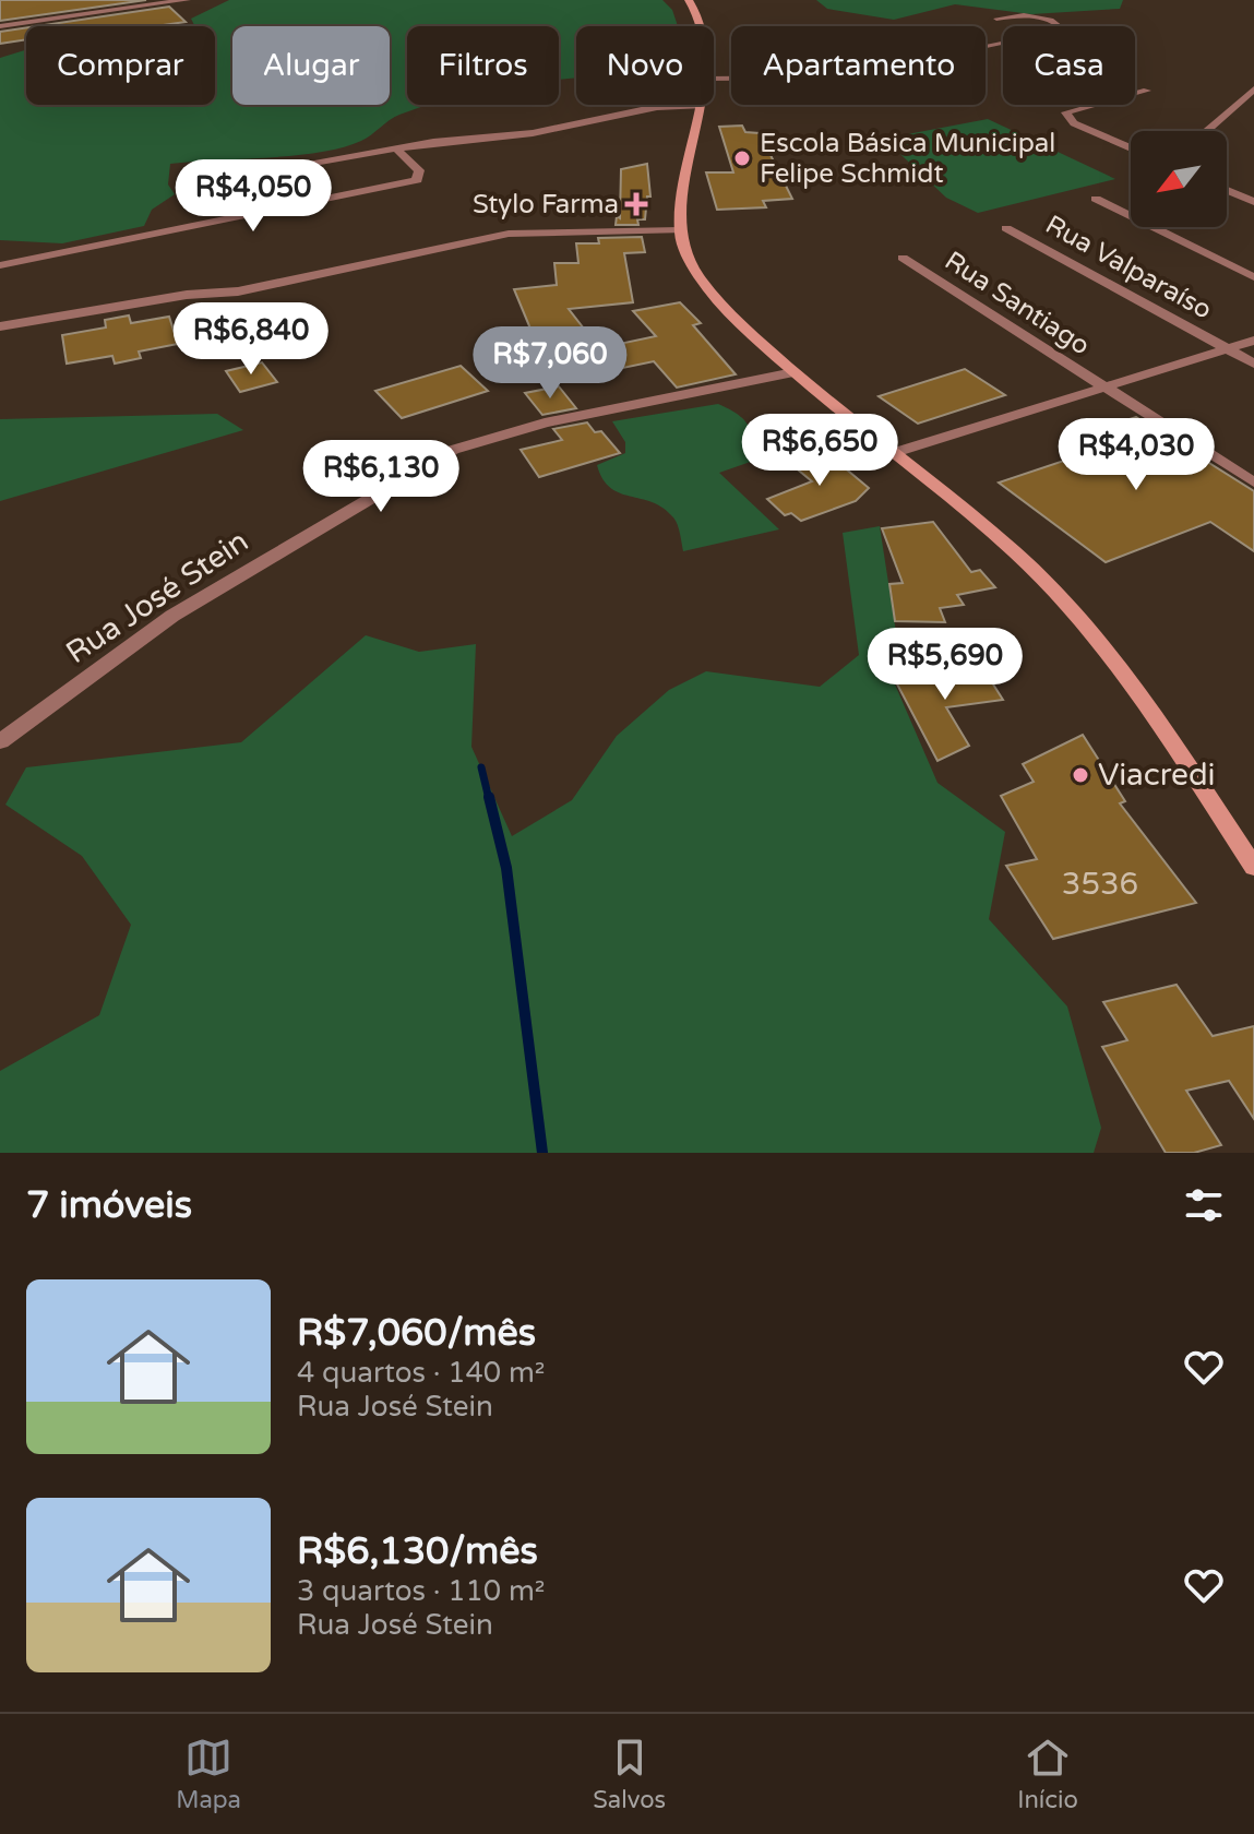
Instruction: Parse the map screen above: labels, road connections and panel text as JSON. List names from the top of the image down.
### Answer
{
  "streets": {
    "street": ["Rua Valparaíso", "Rua Santiago", "Rua José Stein"]
  },
  "places": {
    "other": ["Escola Básica Municipal Felipe Schmidt", "Viacredi"],
    "health": ["Stylo Farma"]
  },
  "house_numbers": ["3536"],
  "north": "bottom left",
  "page": {
    "chip": [
      "Comprar",
      "Alugar",
      "Filtros",
      "Novo",
      "Apartamento",
      "Casa"
    ],
    "price": [
      "R$4,050",
      "R$6,840",
      "R$7,060",
      "R$6,650",
      "R$4,030",
      "R$6,130",
      "R$5,690"
    ],
    "heading": "7 imóveis",
    "list": [
      {
        "name": "R$7,060/mês",
        "note": "4 quartos · 140 m² · Rua José Stein"
      },
      {
        "name": "R$6,130/mês",
        "note": "3 quartos · 110 m² · Rua José Stein"
      }
    ],
    "tabs": ["Mapa", "Salvos", "Início"]
  }
}
